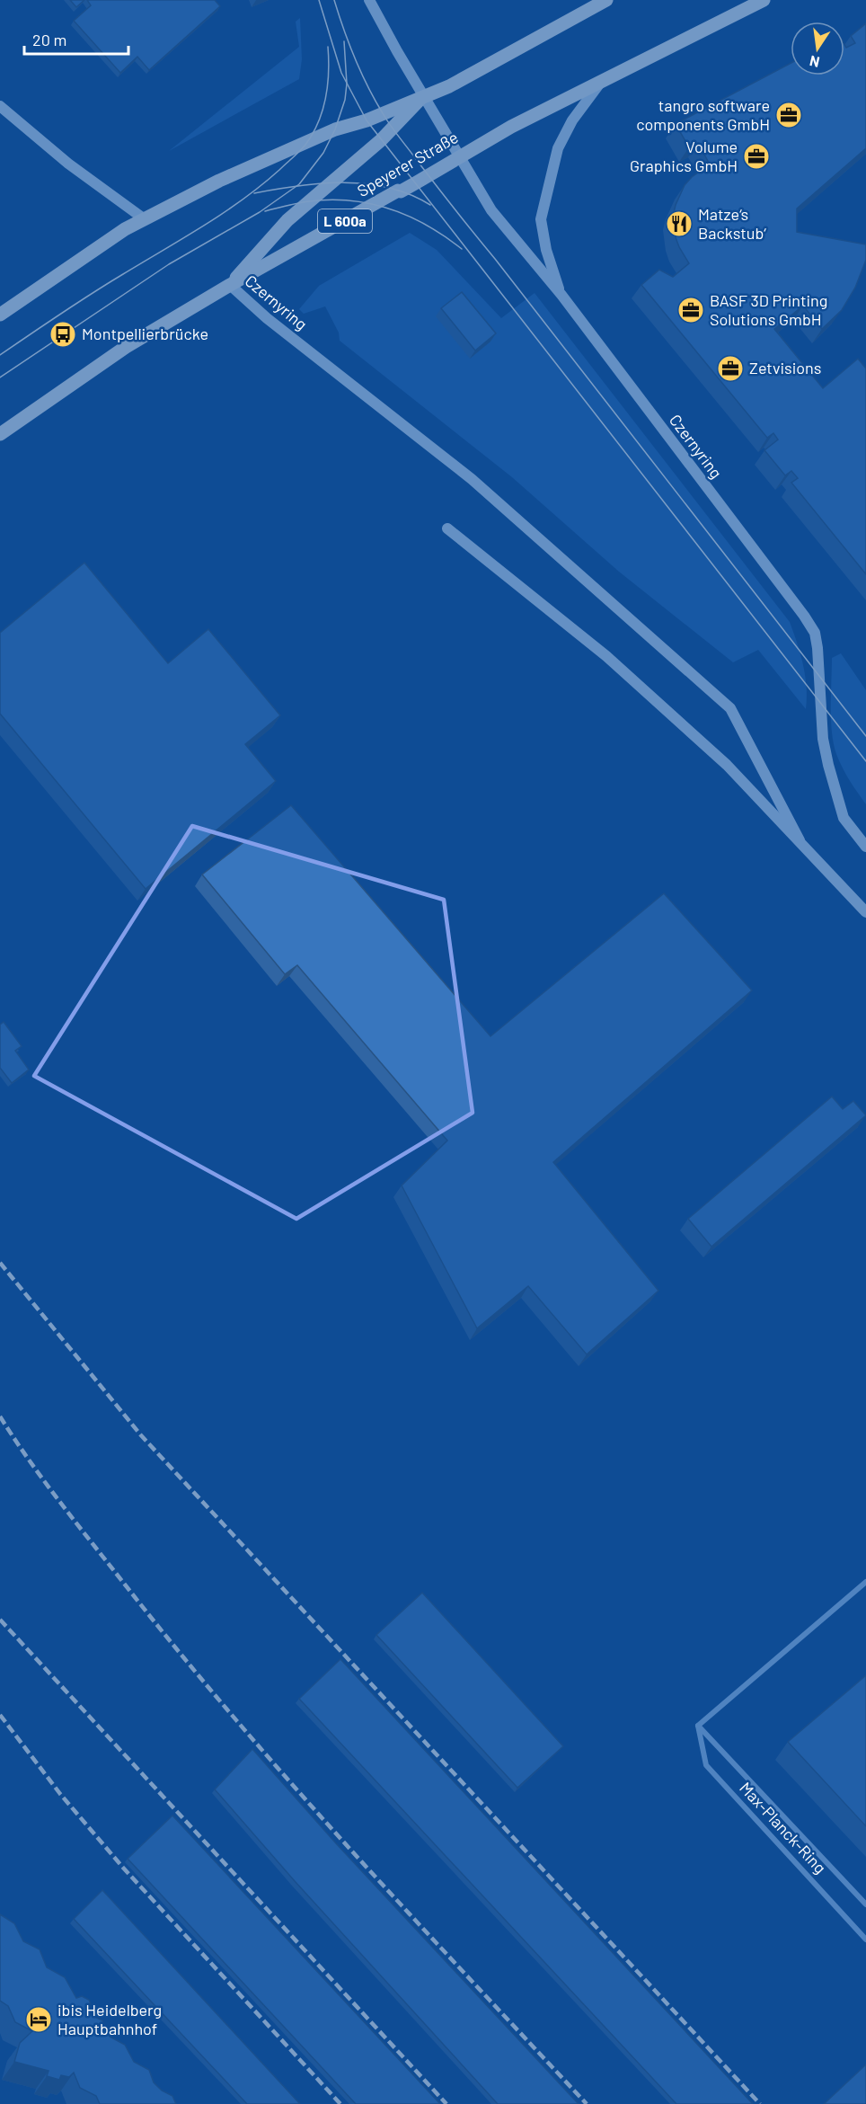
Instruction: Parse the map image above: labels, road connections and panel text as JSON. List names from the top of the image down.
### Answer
{
  "streets": {
    "main road": ["Speyerer Straße", "L 600a", "Czernyring"],
    "street": ["Max-Planck-Ring"]
  },
  "crossings": [
    ["Speyerer Straße", "Czernyring"]
  ],
  "places": {
    "office": [
      "tangro software components GmbH",
      "Volume Graphics GmbH",
      "BASF 3D Printing Solutions GmbH",
      "Zetvisions"
    ],
    "restaurant": ["Matze‘s Backstub‘"],
    "bus stop": ["Montpellierbrücke"],
    "hotel": ["ibis Heidelberg Hauptbahnhof"]
  },
  "scale_bar": "20 m",
  "north": "bottom"
}
